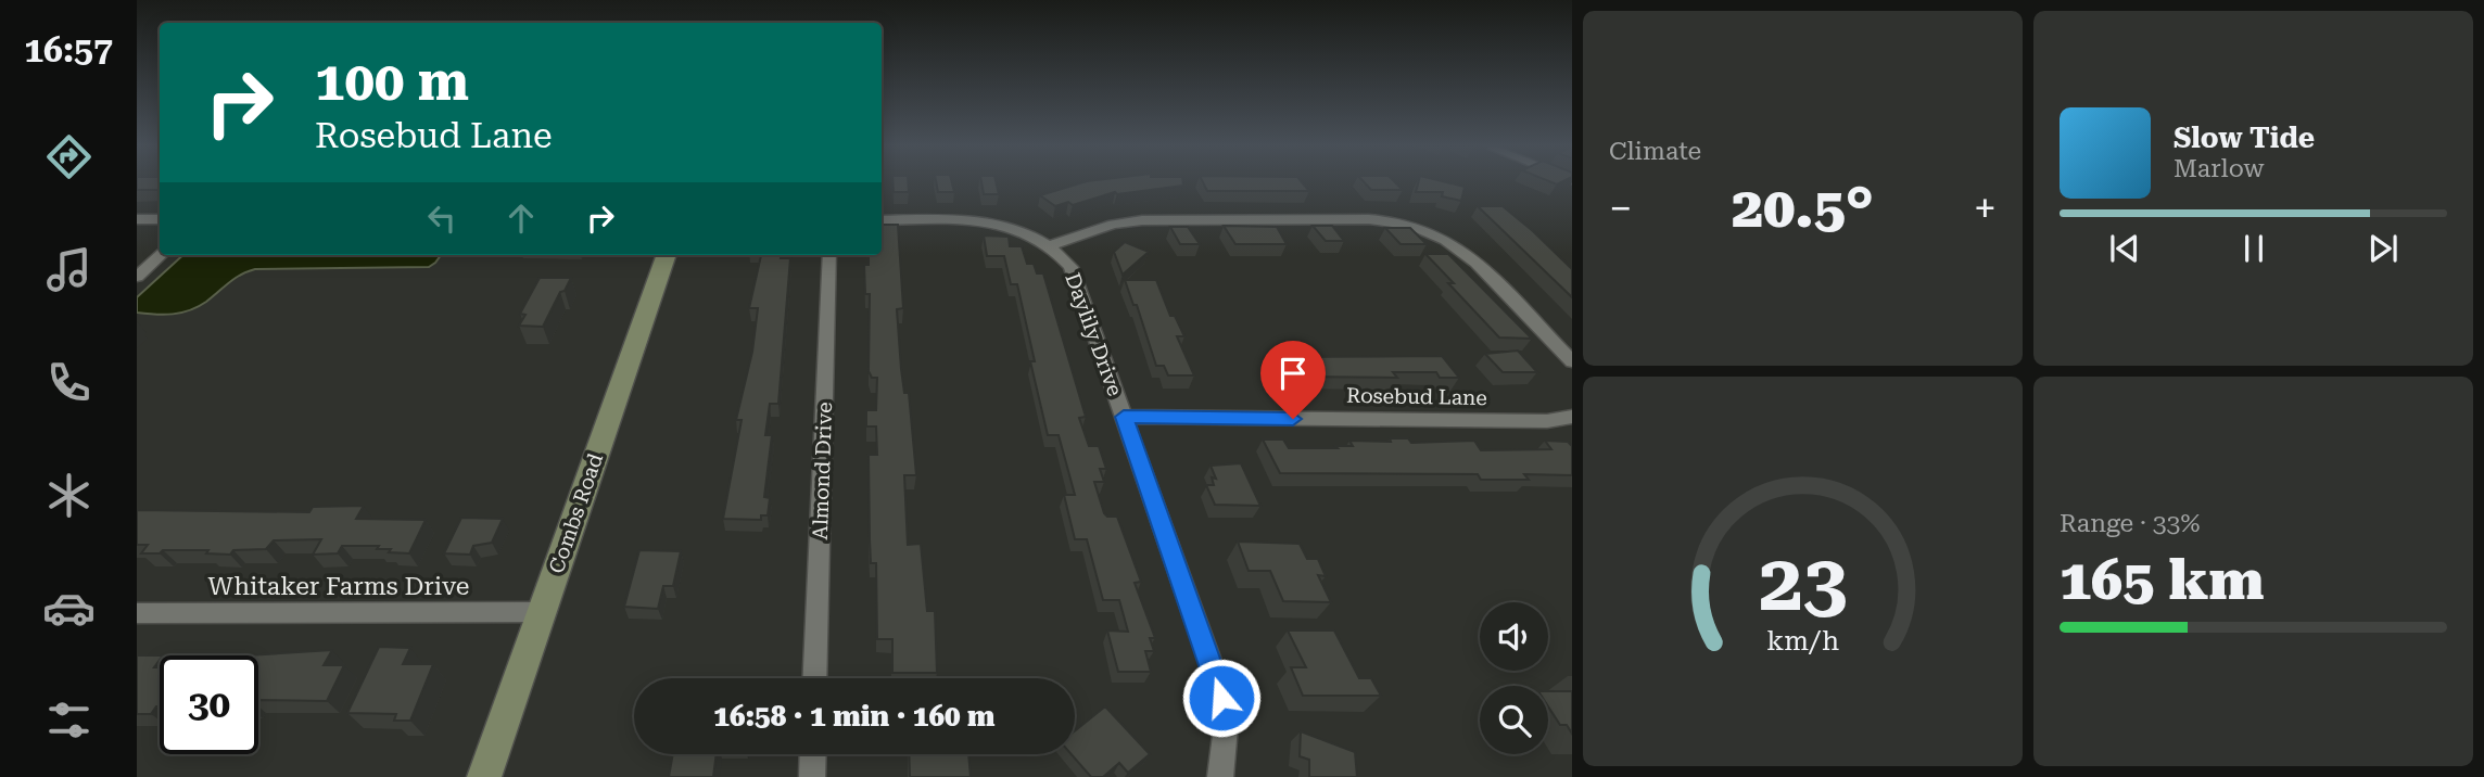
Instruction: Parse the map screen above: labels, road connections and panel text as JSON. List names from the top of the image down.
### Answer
{
  "streets": {
    "street": [
      "Daylily Drive",
      "Rosebud Lane",
      "Almond Drive",
      "Combs Road",
      "Whitaker Farms Drive"
    ]
  },
  "crossings": [
    ["Daylily Drive", "Rosebud Lane"],
    ["Combs Road", "Whitaker Farms Drive"]
  ],
  "page": {
    "tabs": "16:57",
    "tile": [
      "Climate",
      ["Range · 33%", "165 km"]
    ],
    "turn": ["100 m", "Rosebud Lane"],
    "song": ["Slow Tide", "Marlow"],
    "heat": ["−", "20.5°", "+"],
    "limit": "30",
    "trip": "16:58 · 1 min · 160 m",
    "gauge": ["23", "km/h"]
  }
}
